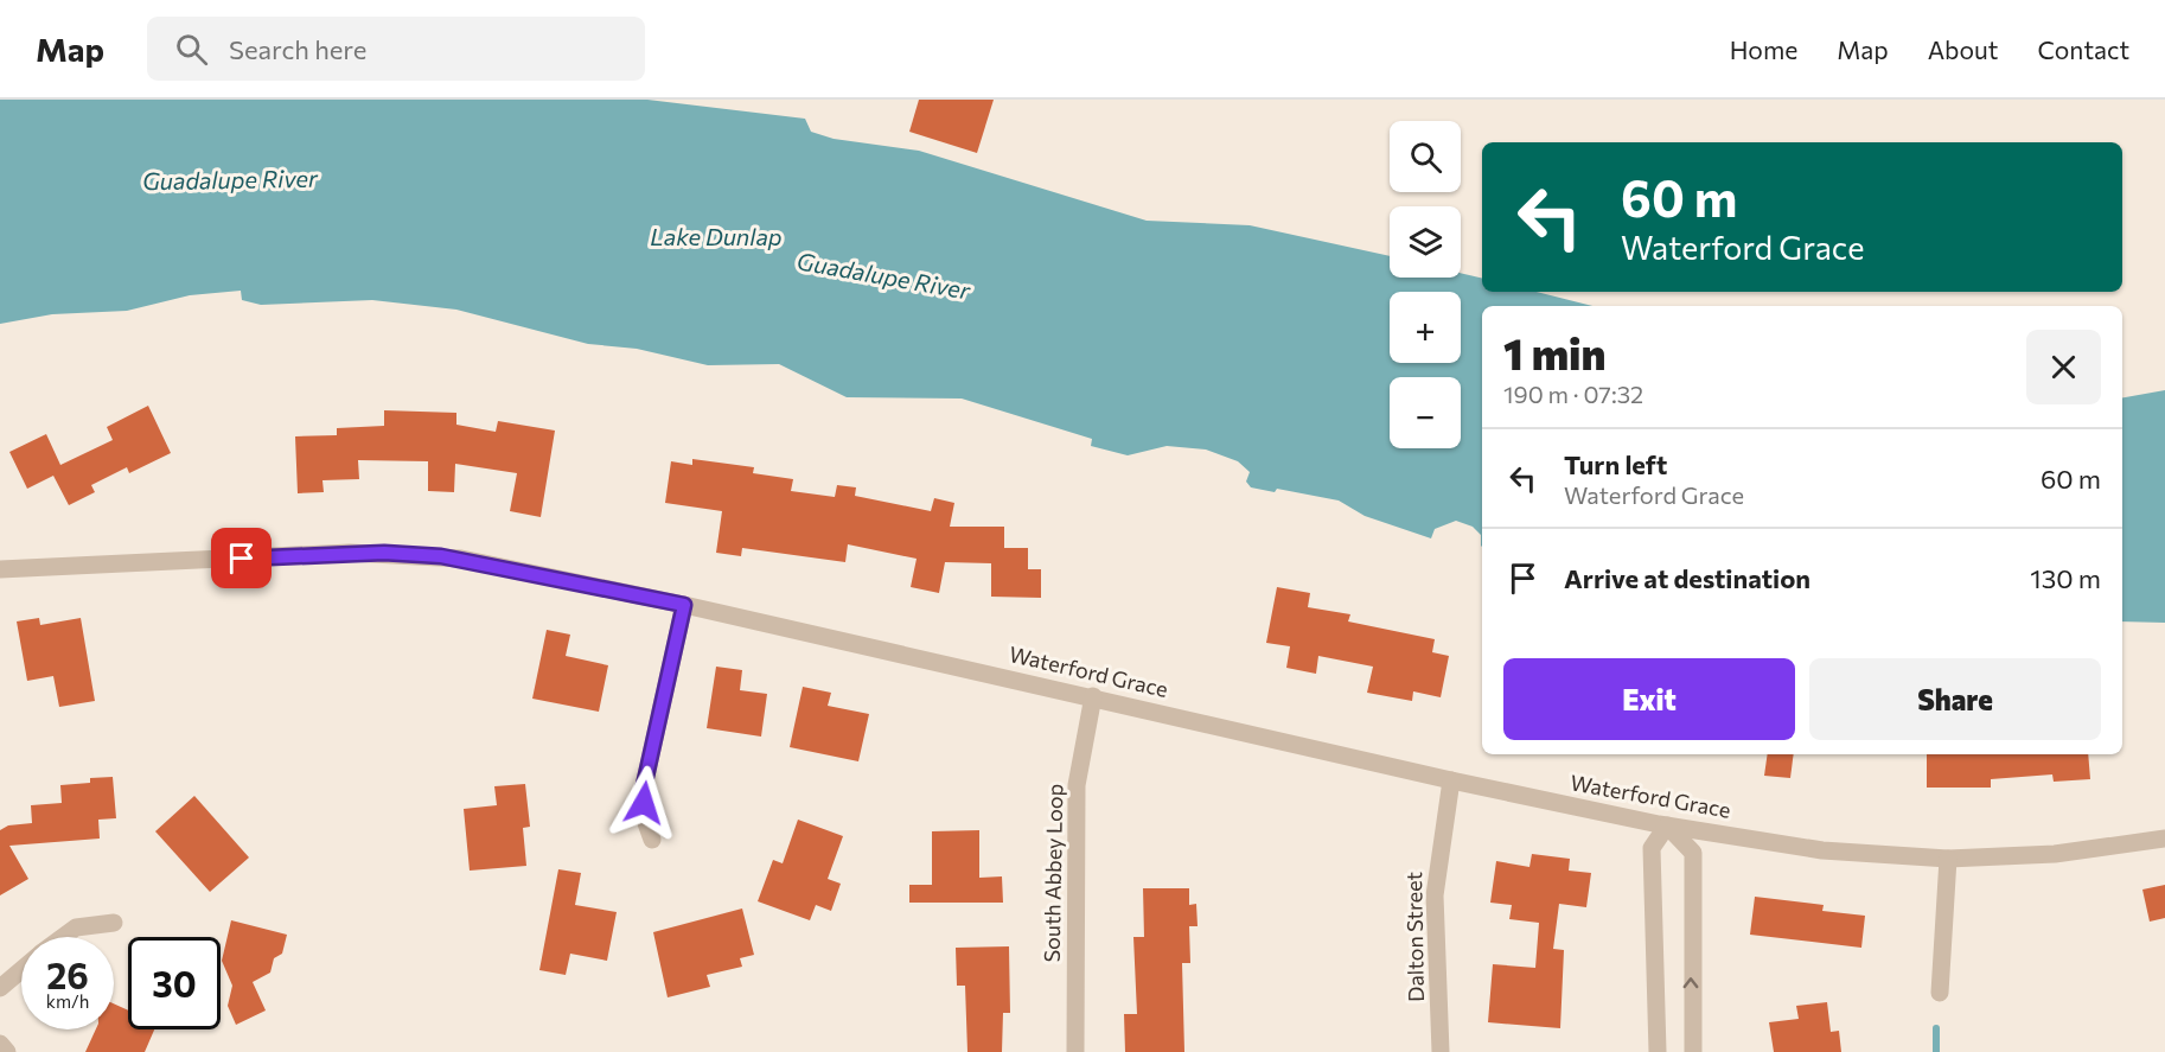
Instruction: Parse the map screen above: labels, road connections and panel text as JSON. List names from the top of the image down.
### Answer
{
  "streets": {
    "street": ["Waterford Grace", "South Abbey Loop", "Dalton Street"]
  },
  "crossings": [
    ["Waterford Grace", "South Abbey Loop"],
    ["Waterford Grace", "Dalton Street"]
  ],
  "water": ["Guadalupe River", "Lake Dunlap"],
  "page": {
    "header": "Map",
    "search": "Search here",
    "nav": [
      "Home",
      "Map",
      "About",
      "Contact"
    ],
    "map_buttons": ["+", "−"],
    "turn": ["60 m", "Waterford Grace"],
    "heading": ["1 min", "190 m · 07:32"],
    "list": [
      {
        "name": "Turn left",
        "note": "Waterford Grace",
        "value": "60 m"
      },
      {
        "name": "Arrive at destination",
        "value": "130 m"
      }
    ],
    "buttons": ["Exit", "Share"],
    "speed": "26 km/h",
    "limit": "30"
  }
}
